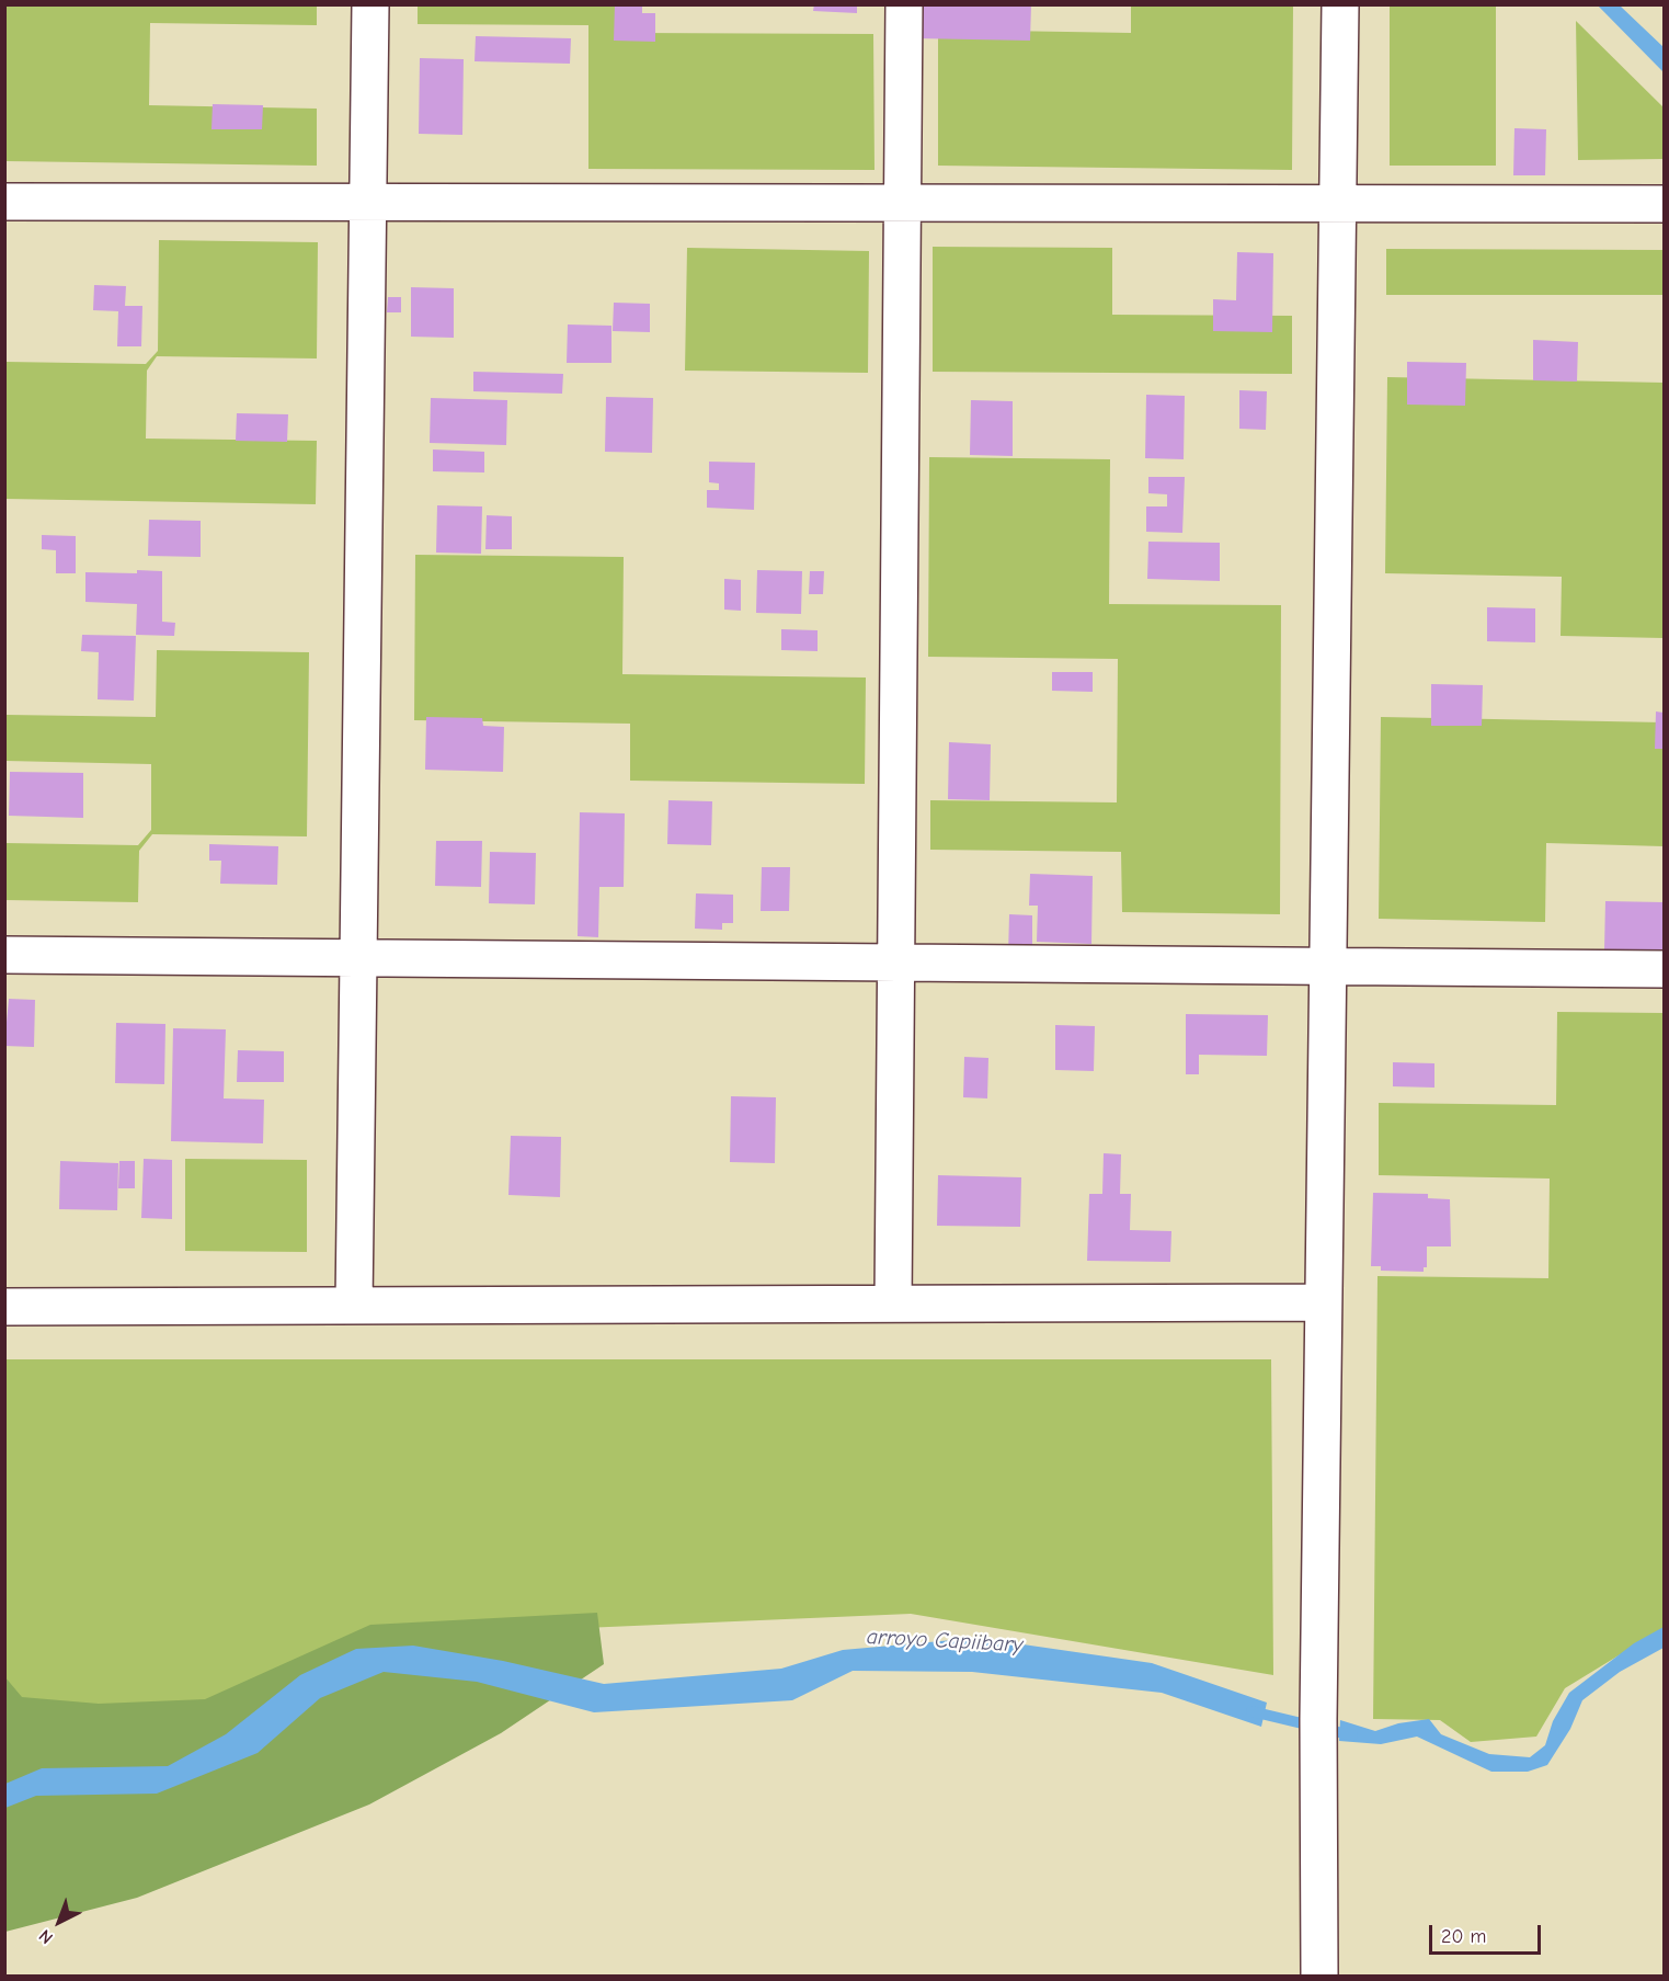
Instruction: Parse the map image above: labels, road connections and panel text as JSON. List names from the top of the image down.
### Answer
{
  "water": ["arroyo Capiibary"],
  "scale_bar": "20 m",
  "north": "bottom left"
}
